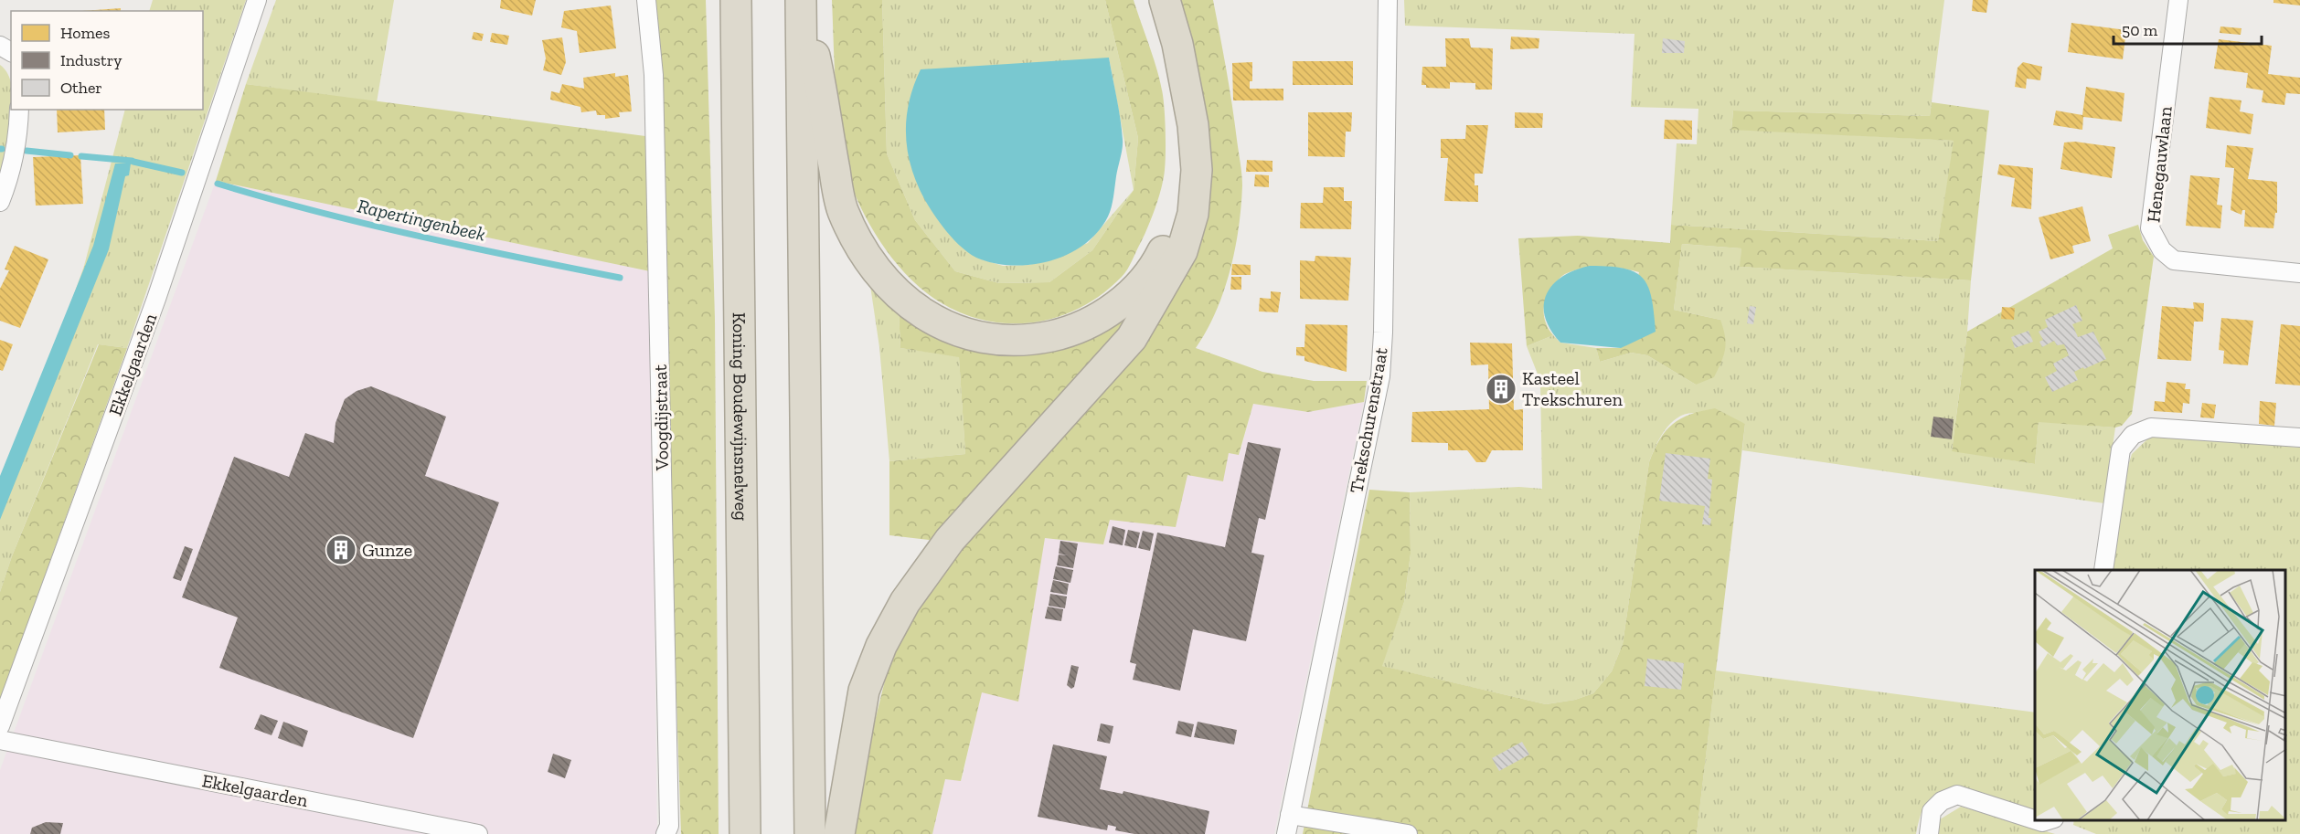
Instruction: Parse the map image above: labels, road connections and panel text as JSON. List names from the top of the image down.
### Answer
{
  "streets": {
    "highway": ["Koning Boudewijnsnelweg"],
    "street": [
      "Henegauwlaan",
      "Ekkelgaarden",
      "Voogdijstraat",
      "Trekschurenstraat"
    ]
  },
  "water": ["Rapertingenbeek"],
  "places": {
    "building": ["Kasteel Trekschuren", "Gunze"]
  },
  "legend": ["Homes", "Industry", "Other"],
  "scale_bar": "50 m"
}
